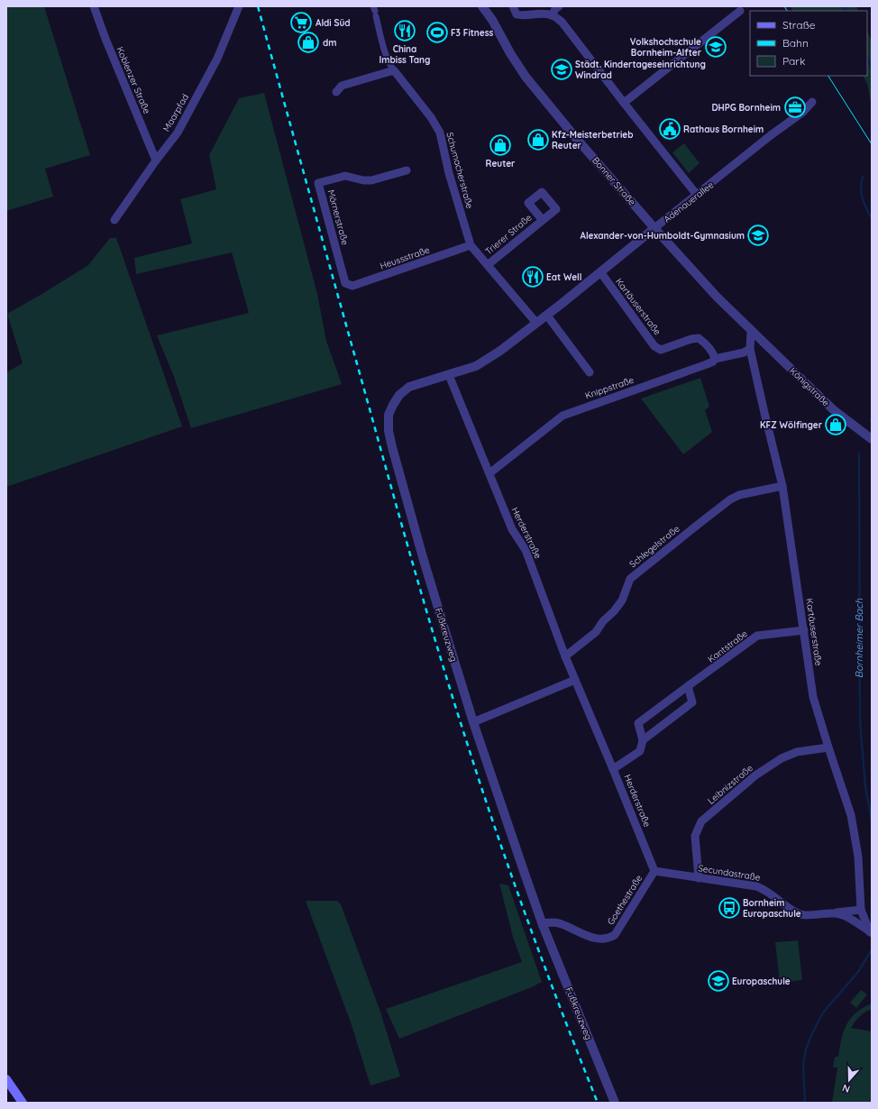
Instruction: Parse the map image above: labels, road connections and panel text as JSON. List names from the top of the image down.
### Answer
{
  "streets": {
    "street": [
      "Koblenzer Straße",
      "Maarpfad",
      "Schumacherstraße",
      "Bonner Straße",
      "Adenauerallee",
      "Mörnerstraße",
      "Trierer Straße",
      "Heussstraße",
      "Kartäuserstraße",
      "Königstraße",
      "Knippstraße",
      "Herderstraße",
      "Schlegelstraße",
      "Fußkreuzweg",
      "Kantstraße",
      "Leibnizstraße",
      "Secundastraße",
      "Goethestraße"
    ]
  },
  "crossings": [
    ["Koblenzer Straße", "Maarpfad"],
    ["Schumacherstraße", "Adenauerallee"],
    ["Schumacherstraße", "Trierer Straße"],
    ["Schumacherstraße", "Heussstraße"],
    ["Bonner Straße", "Adenauerallee"],
    ["Bonner Straße", "Kartäuserstraße"],
    ["Bonner Straße", "Königstraße"],
    ["Adenauerallee", "Kartäuserstraße"],
    ["Adenauerallee", "Herderstraße"],
    ["Adenauerallee", "Fußkreuzweg"],
    ["Mörnerstraße", "Heussstraße"],
    ["Kartäuserstraße", "Königstraße"],
    ["Kartäuserstraße", "Knippstraße"],
    ["Kartäuserstraße", "Schlegelstraße"],
    ["Kartäuserstraße", "Kantstraße"],
    ["Kartäuserstraße", "Leibnizstraße"],
    ["Kartäuserstraße", "Secundastraße"],
    ["Knippstraße", "Herderstraße"],
    ["Herderstraße", "Schlegelstraße"],
    ["Herderstraße", "Fußkreuzweg"],
    ["Herderstraße", "Secundastraße"],
    ["Herderstraße", "Goethestraße"],
    ["Fußkreuzweg", "Goethestraße"],
    ["Leibnizstraße", "Secundastraße"],
    ["Secundastraße", "Goethestraße"]
  ],
  "water": ["Bornheimer Bach"],
  "places": {
    "supermarket": ["Aldi Süd"],
    "restaurant": ["China Imbiss Tang", "Eat Well"],
    "sports": ["F3 Fitness"],
    "shop": [
      "dm",
      "Kfz-Meisterbetrieb Reuter",
      "Reuter",
      "KFZ Wölfinger"
    ],
    "school or university": [
      "Volkshochschule Bornheim-Alfter",
      "Städt. Kindertageseinrichtung Windrad",
      "Alexander-von-Humboldt-Gymnasium",
      "Europaschule"
    ],
    "office": ["DHPG Bornheim"],
    "public building": ["Rathaus Bornheim"],
    "bus stop": ["Bornheim Europaschule"]
  },
  "legend": ["Straße", "Bahn", "Park"],
  "north": "bottom"
}
